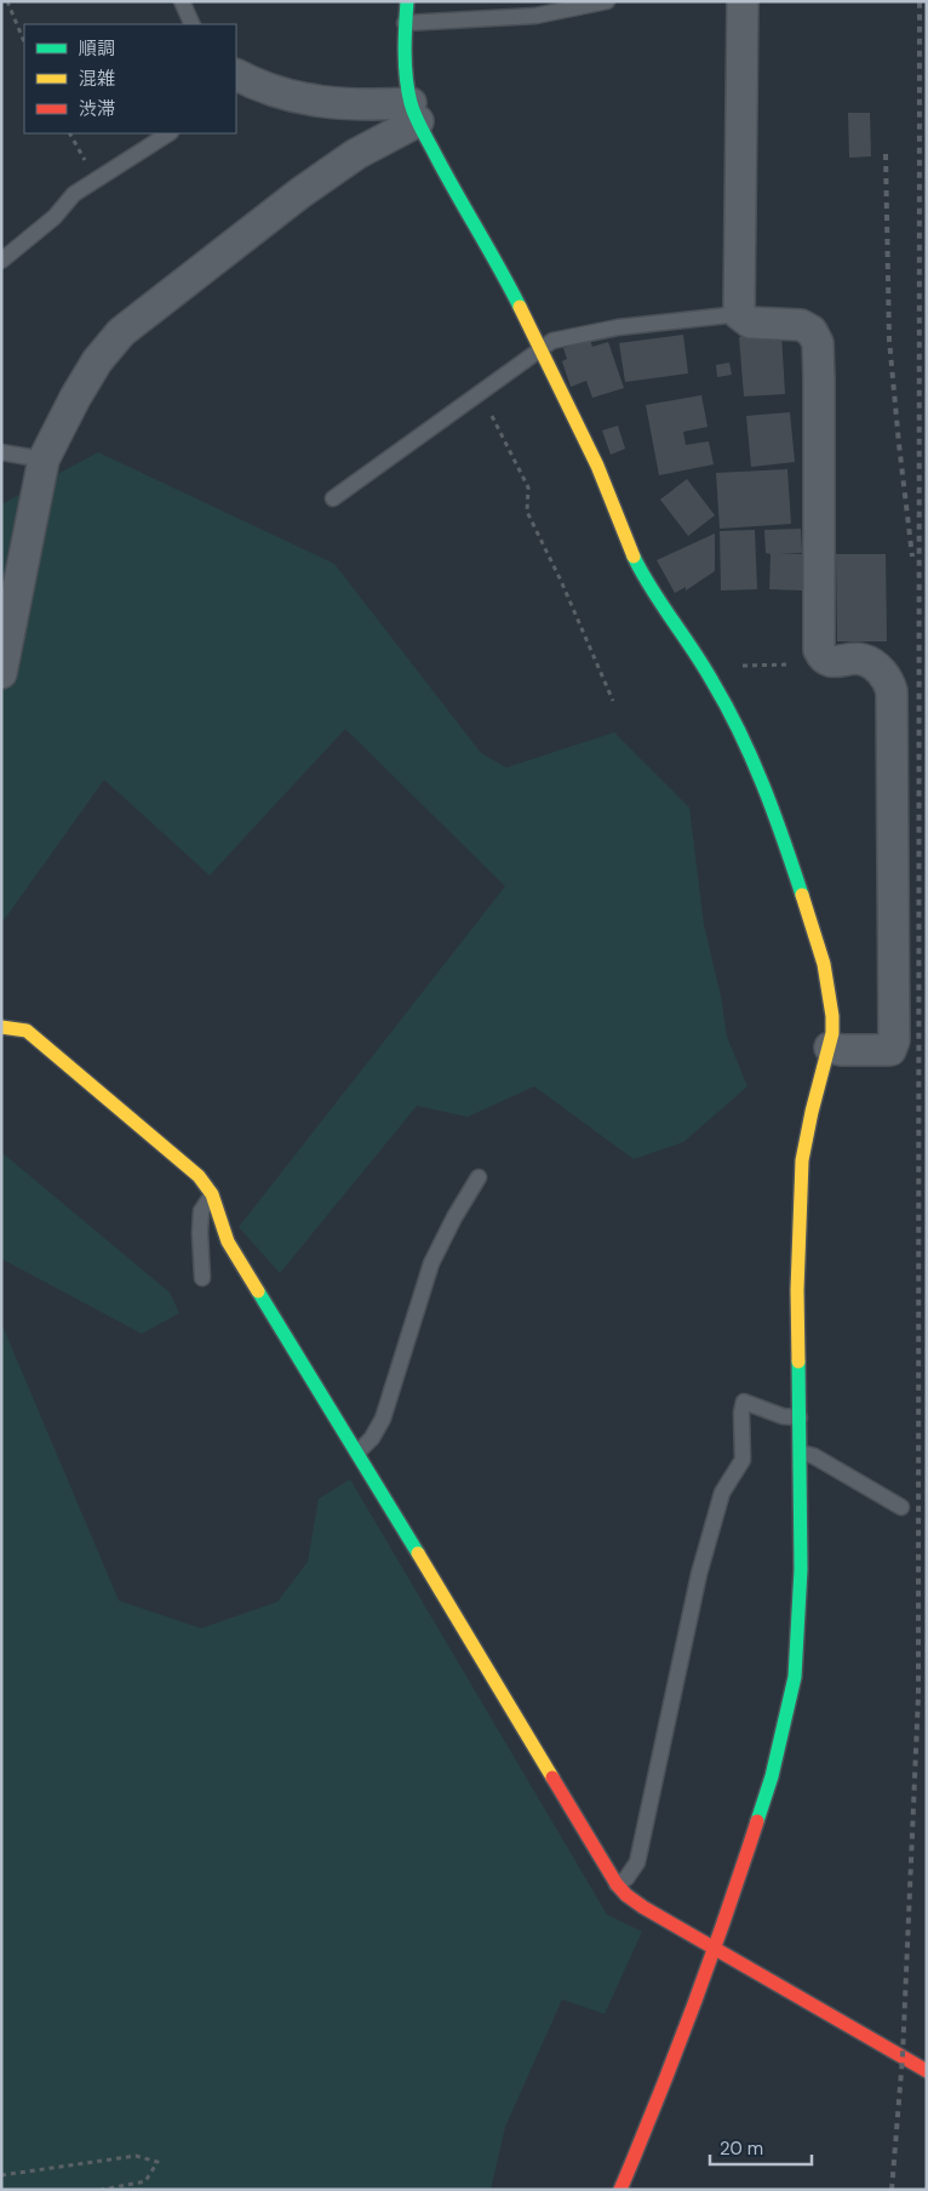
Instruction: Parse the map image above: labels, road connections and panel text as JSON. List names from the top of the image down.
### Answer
{
  "legend": ["順調", "混雑", "渋滞"],
  "scale_bar": "20 m"
}
